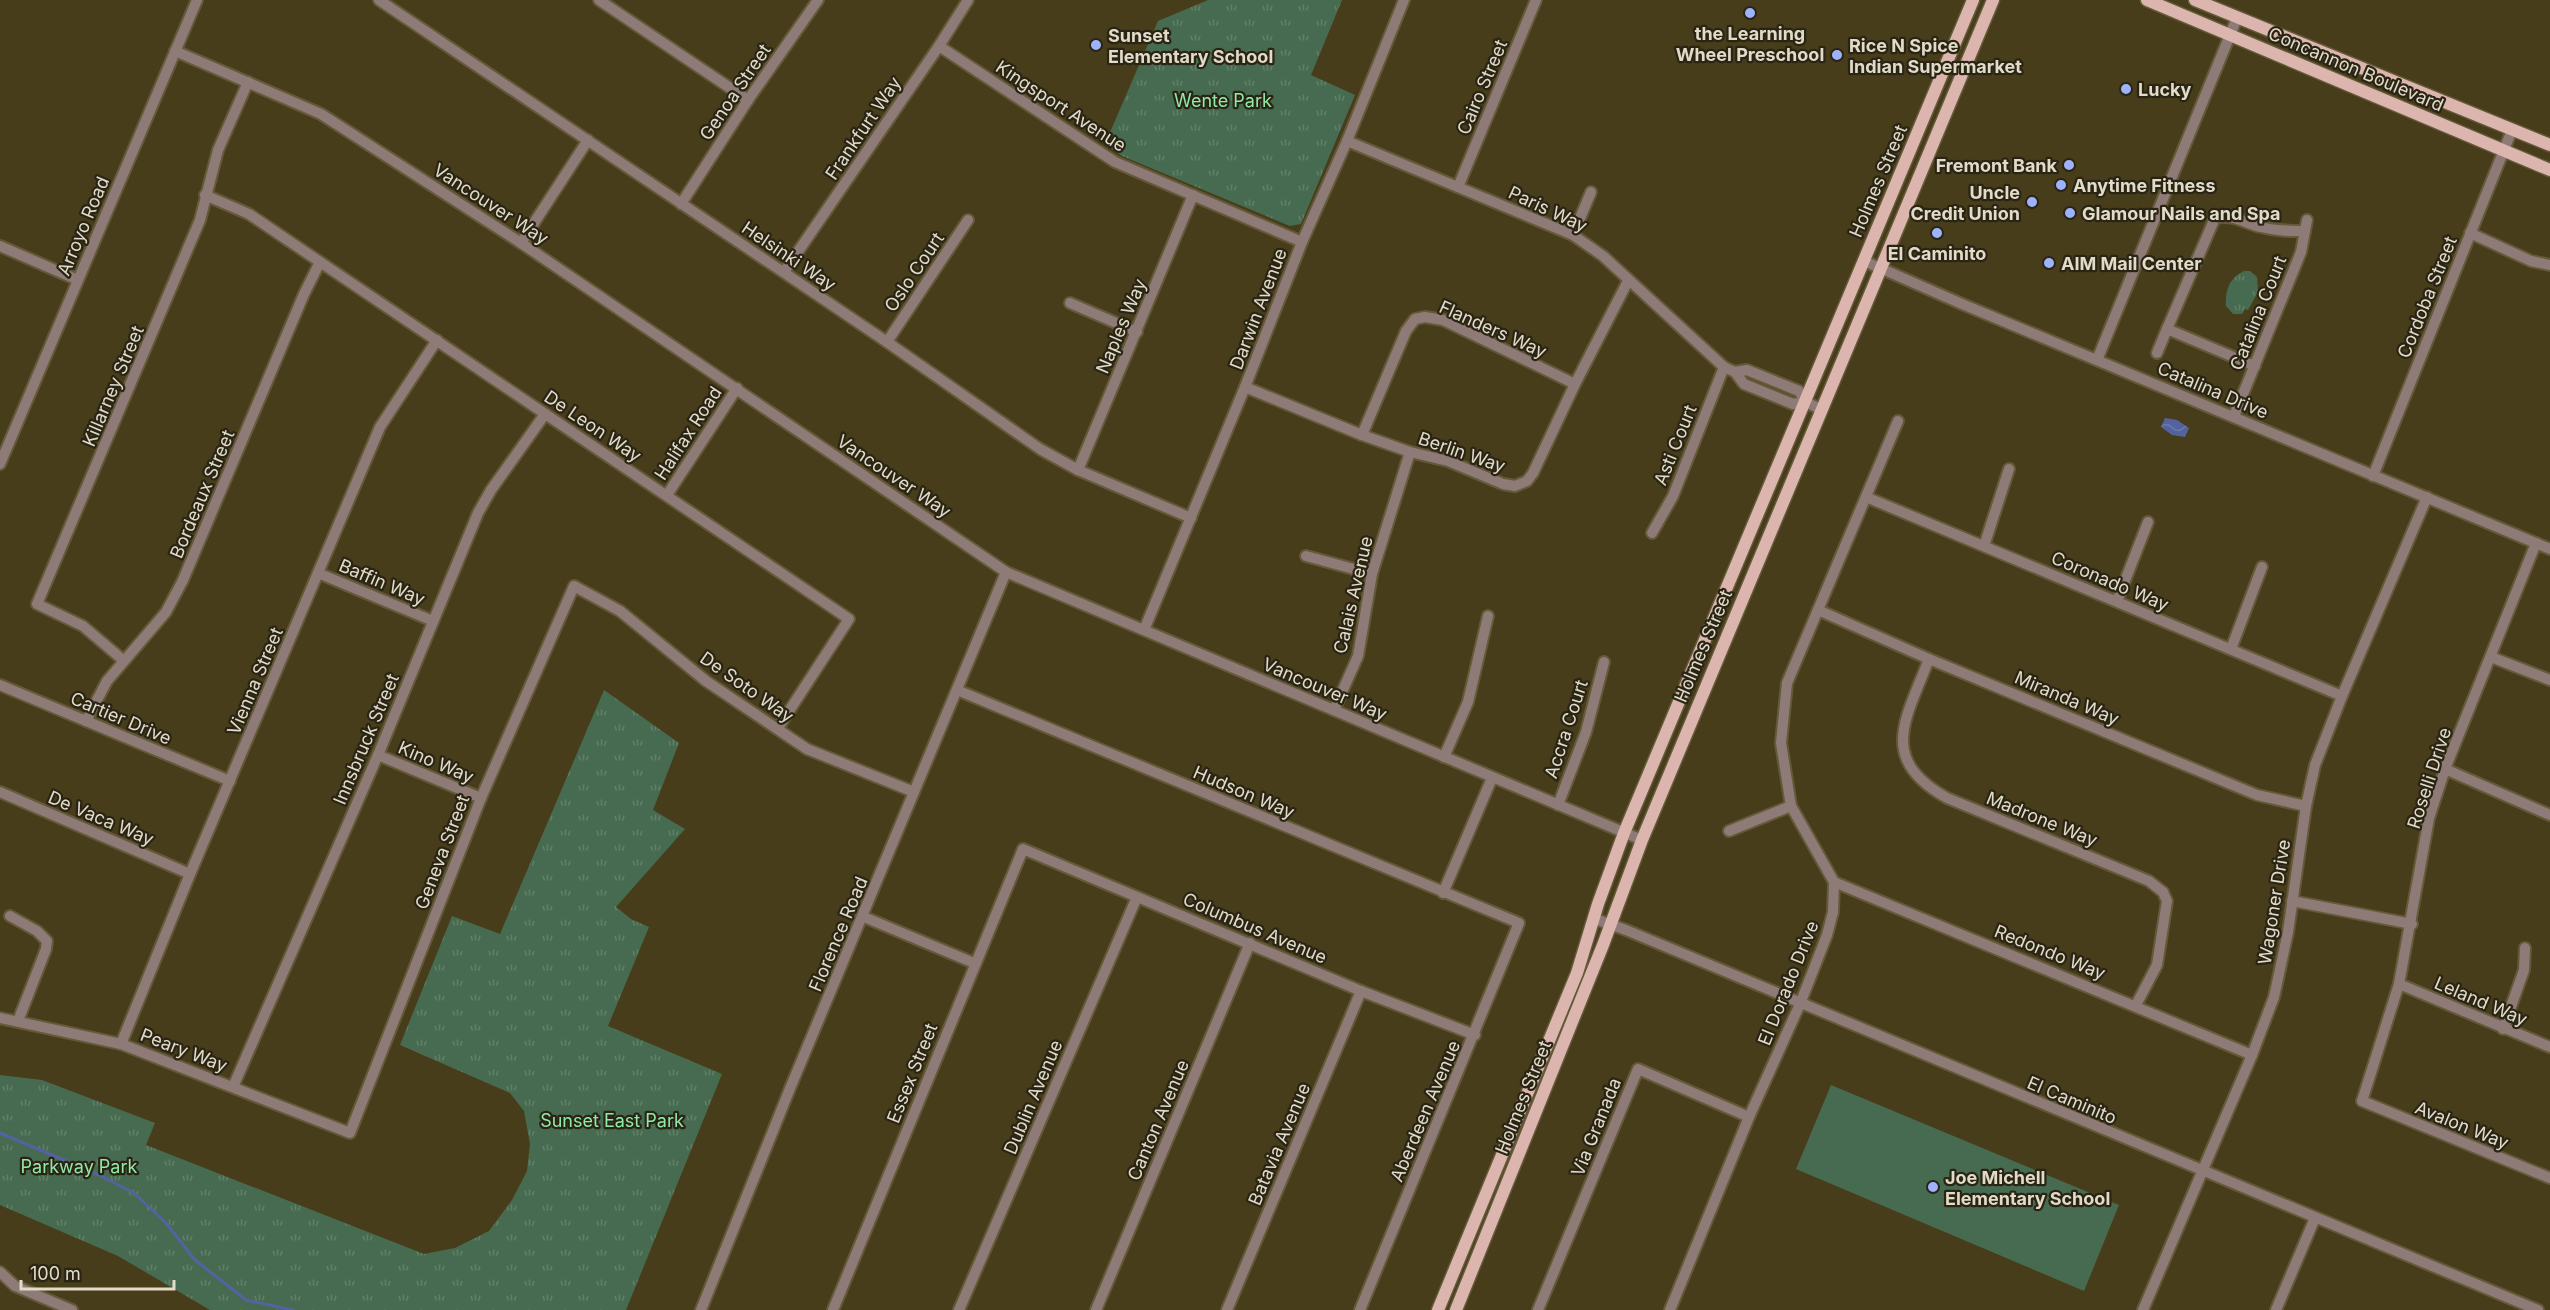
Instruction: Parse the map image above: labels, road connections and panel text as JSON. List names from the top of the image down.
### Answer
{
  "streets": {
    "main road": ["Concannon Boulevard", "Holmes Street"],
    "street": [
      "Cairo Street",
      "Genoa Street",
      "Kingsport Avenue",
      "Frankfurt Way",
      "Vancouver Way",
      "Paris Way",
      "Arroyo Road",
      "Helsinki Way",
      "Oslo Court",
      "Cordoba Street",
      "Darwin Avenue",
      "Catalina Court",
      "Naples Way",
      "Flanders Way",
      "Killarney Street",
      "Catalina Drive",
      "De Leon Way",
      "Halifax Road",
      "Asti Court",
      "Berlin Way",
      "Bordeaux Street",
      "Coronado Way",
      "Baffin Way",
      "Calais Avenue",
      "Vienna Street",
      "De Soto Way",
      "Miranda Way",
      "Cartier Drive",
      "Accra Court",
      "Innsbruck Street",
      "Kino Way",
      "Roselli Drive",
      "Hudson Way",
      "De Vaca Way",
      "Madrone Way",
      "Geneva Street",
      "Wagoner Drive",
      "Columbus Avenue",
      "Florence Road",
      "Redondo Way",
      "El Dorado Drive",
      "Leland Way",
      "Peary Way",
      "Essex Street",
      "Dublin Avenue",
      "El Caminito",
      "Aberdeen Avenue",
      "Canton Avenue",
      "Avalon Way",
      "Via Granada",
      "Batavia Avenue"
    ]
  },
  "crossings": [
    ["Concannon Boulevard", "Cordoba Street"],
    ["Cairo Street", "Paris Way"],
    ["Genoa Street", "Helsinki Way"],
    ["Kingsport Avenue", "Frankfurt Way"],
    ["Kingsport Avenue", "Darwin Avenue"],
    ["Kingsport Avenue", "Naples Way"],
    ["Frankfurt Way", "Helsinki Way"],
    ["Holmes Street", "Vancouver Way"],
    ["Holmes Street", "Paris Way"],
    ["Holmes Street", "Catalina Drive"],
    ["Holmes Street", "El Caminito"],
    ["Vancouver Way", "Arroyo Road"],
    ["Vancouver Way", "Darwin Avenue"],
    ["Vancouver Way", "Killarney Street"],
    ["Vancouver Way", "Halifax Road"],
    ["Vancouver Way", "Calais Avenue"],
    ["Vancouver Way", "Accra Court"],
    ["Vancouver Way", "Florence Road"],
    ["Paris Way", "Darwin Avenue"],
    ["Paris Way", "Asti Court"],
    ["Paris Way", "Berlin Way"],
    ["Helsinki Way", "Oslo Court"],
    ["Helsinki Way", "Darwin Avenue"],
    ["Helsinki Way", "Naples Way"],
    ["Cordoba Street", "Catalina Drive"],
    ["Darwin Avenue", "Berlin Way"],
    ["Catalina Court", "Catalina Drive"],
    ["Flanders Way", "Berlin Way"],
    ["Killarney Street", "De Leon Way"],
    ["Killarney Street", "Bordeaux Street"],
    ["Catalina Drive", "Roselli Drive"],
    ["Catalina Drive", "Wagoner Drive"],
    ["De Leon Way", "Halifax Road"],
    ["De Leon Way", "Bordeaux Street"],
    ["De Leon Way", "Vienna Street"],
    ["De Leon Way", "De Soto Way"],
    ["De Leon Way", "Innsbruck Street"],
    ["Berlin Way", "Calais Avenue"],
    ["Bordeaux Street", "Cartier Drive"],
    ["Coronado Way", "Wagoner Drive"],
    ["Baffin Way", "Vienna Street"],
    ["Baffin Way", "Innsbruck Street"],
    ["Vienna Street", "Cartier Drive"],
    ["Vienna Street", "De Vaca Way"],
    ["Vienna Street", "Peary Way"],
    ["De Soto Way", "Geneva Street"],
    ["De Soto Way", "Florence Road"],
    ["Miranda Way", "Madrone Way"],
    ["Miranda Way", "Wagoner Drive"],
    ["Innsbruck Street", "Kino Way"],
    ["Innsbruck Street", "Peary Way"],
    ["Kino Way", "Geneva Street"],
    ["Roselli Drive", "Leland Way"],
    ["Roselli Drive", "Avalon Way"],
    ["Hudson Way", "Florence Road"],
    ["Hudson Way", "Aberdeen Avenue"],
    ["Madrone Way", "Redondo Way"],
    ["Geneva Street", "Peary Way"],
    ["Wagoner Drive", "Redondo Way"],
    ["Wagoner Drive", "El Caminito"],
    ["Columbus Avenue", "Essex Street"],
    ["Columbus Avenue", "Dublin Avenue"],
    ["Columbus Avenue", "Aberdeen Avenue"],
    ["Columbus Avenue", "Canton Avenue"],
    ["Columbus Avenue", "Batavia Avenue"],
    ["Redondo Way", "El Dorado Drive"],
    ["El Dorado Drive", "El Caminito"],
    ["El Dorado Drive", "Via Granada"]
  ],
  "parks": ["Wente Park", "Sunset East Park", "Parkway Park"],
  "places": [
    "the Learning Wheel Preschool",
    "Sunset Elementary School",
    "Rice N Spice Indian Supermarket",
    "Lucky",
    "Fremont Bank",
    "Anytime Fitness",
    "Uncle Credit Union",
    "Glamour Nails and Spa",
    "El Caminito",
    "AIM Mail Center",
    "Joe Michell Elementary School"
  ],
  "scale_bar": "100 m"
}
